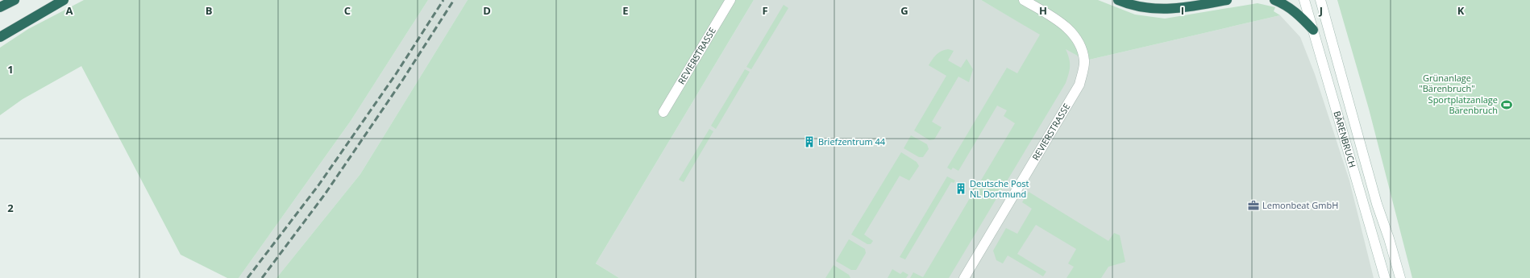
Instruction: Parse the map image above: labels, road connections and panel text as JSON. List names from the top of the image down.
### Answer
{
  "streets": {
    "main road": ["REVIERSTRASSE", "BÄRENBRUCH"]
  },
  "parks": ["Grünanlage \"Bärenbruch\""],
  "places": {
    "sports": ["Sportplatzanlage Bärenbruch"],
    "building": ["Briefzentrum 44", "Deutsche Post NL Dortmund"],
    "office": ["Lemonbeat GmbH"]
  },
  "grid": {
    "columns": [
      "A",
      "B",
      "C",
      "D",
      "E",
      "F",
      "G",
      "H",
      "I",
      "J",
      "K"
    ],
    "rows": ["1", "2"]
  }
}
